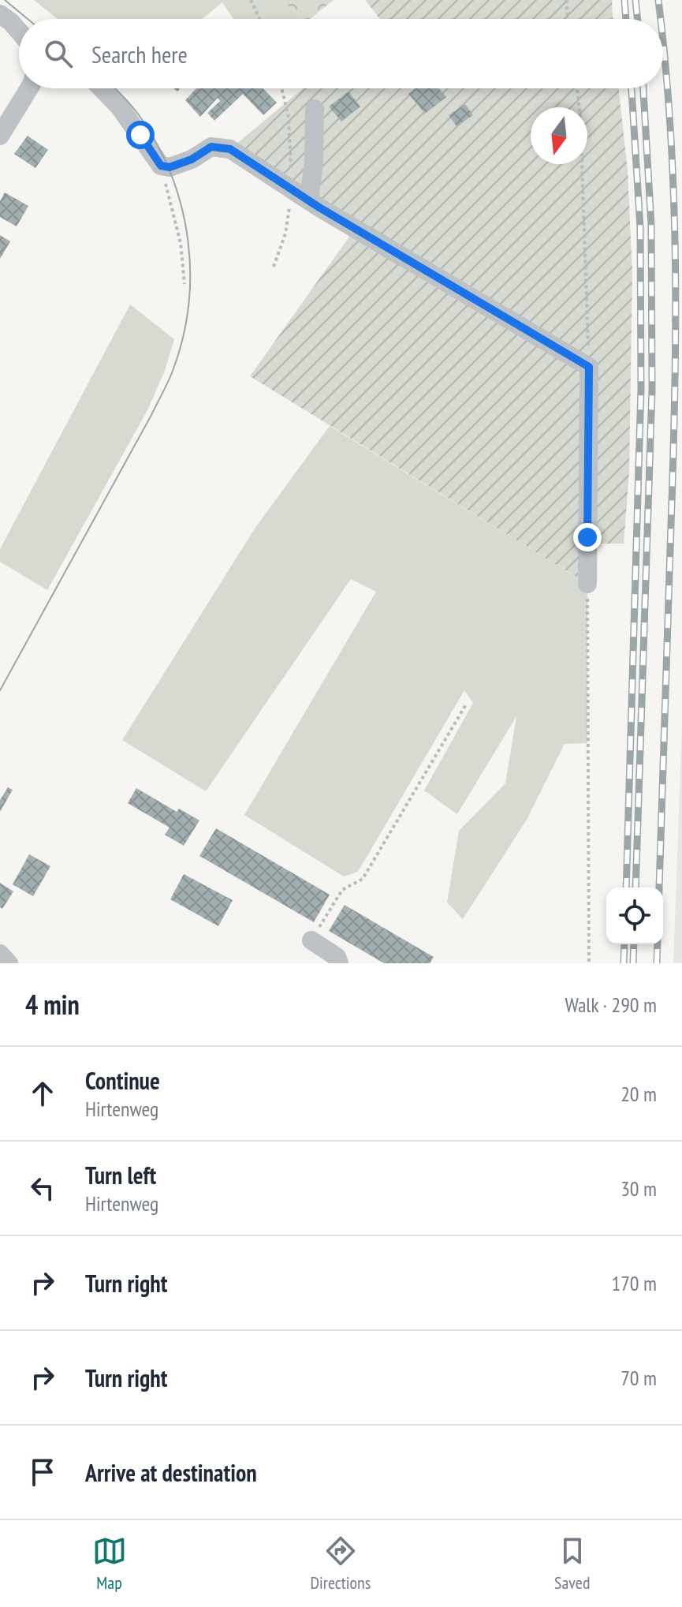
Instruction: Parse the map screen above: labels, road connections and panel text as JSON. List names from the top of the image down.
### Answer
{
  "north": "bottom",
  "page": {
    "search": "Search here",
    "heading": ["4 min", "Walk · 290 m"],
    "list": [
      ["Continue", "Hirtenweg", "20 m"],
      ["Turn left", "Hirtenweg", "30 m"],
      ["Turn right", "170 m"],
      ["Turn right", "70 m"],
      "Arrive at destination"
    ],
    "nav": ["Map", "Directions", "Saved"]
  }
}
